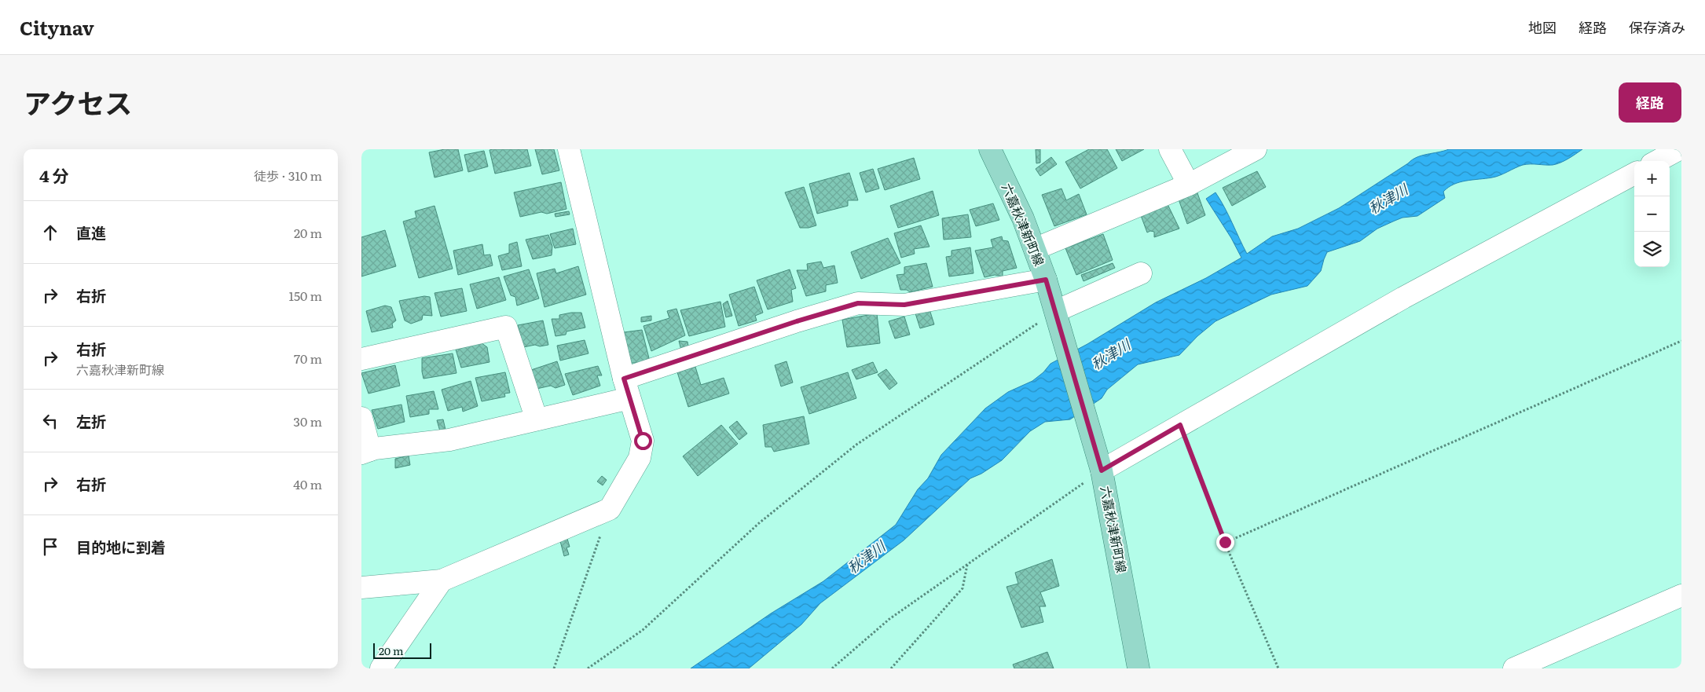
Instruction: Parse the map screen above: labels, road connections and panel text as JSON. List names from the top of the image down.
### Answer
{
  "streets": {
    "main road": ["六嘉秋津新町線"]
  },
  "water": ["秋津川"],
  "scale_bar": "20 m",
  "page": {
    "header": "Citynav",
    "nav": ["地図", "経路", "保存済み"],
    "title": "アクセス",
    "buttons": "経路",
    "heading": ["4 分", "徒歩 · 310 m"],
    "map_buttons": ["+", "−"],
    "list": [
      ["直進", "20 m"],
      ["右折", "150 m"],
      ["右折", "六嘉秋津新町線", "70 m"],
      ["左折", "30 m"],
      ["右折", "40 m"],
      "目的地に到着"
    ],
    "scale": "20 m"
  }
}
